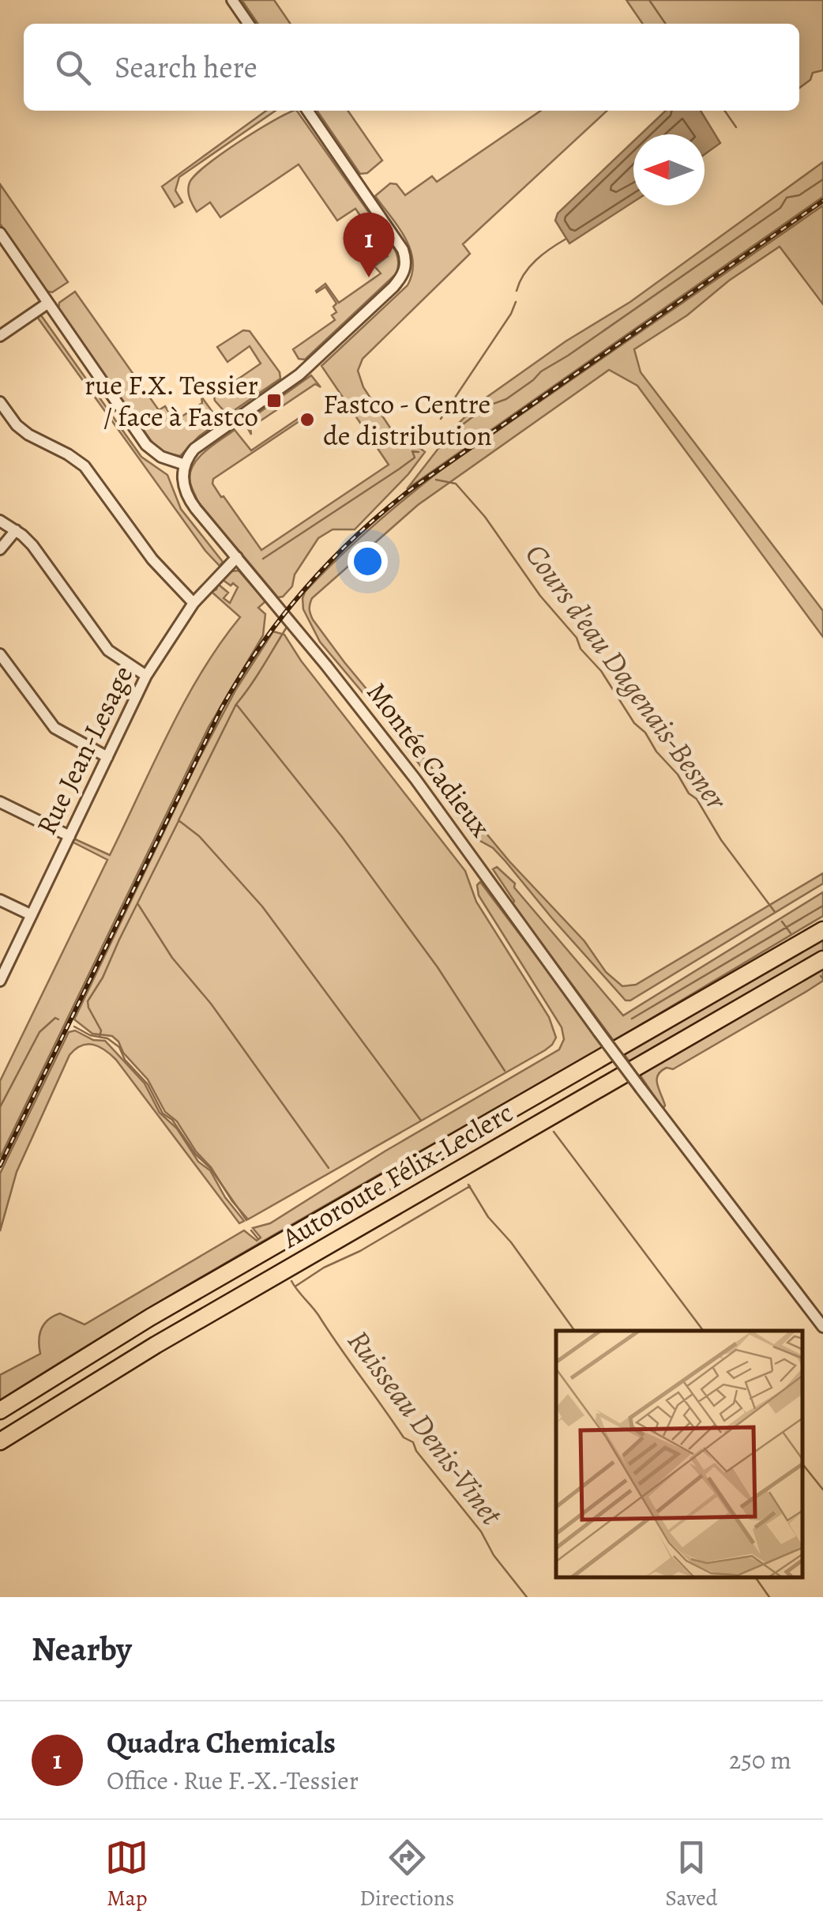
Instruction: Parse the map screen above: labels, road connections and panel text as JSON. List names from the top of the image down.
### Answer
{
  "streets": {
    "highway": ["Autoroute Félix-Leclerc"],
    "street": ["Rue Jean-Lesage", "Montée Cadieux"]
  },
  "crossings": [
    ["Rue Jean-Lesage", "Montée Cadieux"]
  ],
  "water": ["Cours d'eau Dagenais-Besner", "Ruisseau Denis-Vinet"],
  "places": {
    "transit": ["rue F.X. Tessier / face à Fastco"],
    "other": ["Fastco - Centre de distribution"]
  },
  "north": "left",
  "page": {
    "search": "Search here",
    "pins": "1",
    "heading": "Nearby",
    "list": [
      {
        "mark": "1",
        "name": "Quadra Chemicals",
        "note": "Office · Rue F.-X.-Tessier",
        "value": "250 m"
      }
    ],
    "nav": ["Map", "Directions", "Saved"]
  }
}
